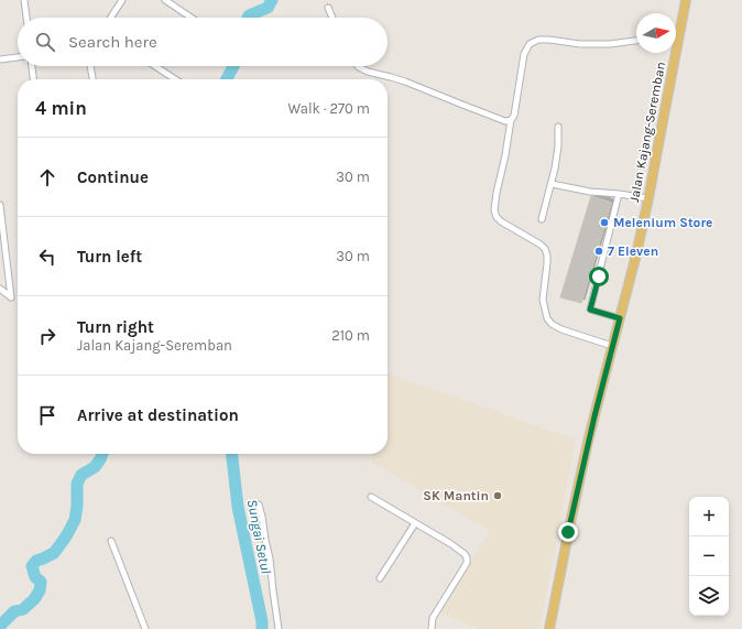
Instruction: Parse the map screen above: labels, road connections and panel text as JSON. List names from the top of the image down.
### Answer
{
  "streets": {
    "main road": ["Jalan Kajang-Seremban"]
  },
  "water": ["Sungai Setul"],
  "places": ["Melenium Store", "7 Eleven", "SK Mantin"],
  "north": "right",
  "page": {
    "search": "Search here",
    "heading": ["4 min", "Walk · 270 m"],
    "list": [
      ["Continue", "30 m"],
      ["Turn left", "30 m"],
      ["Turn right", "Jalan Kajang-Seremban", "210 m"],
      "Arrive at destination"
    ],
    "map_buttons": ["+", "−"]
  }
}
